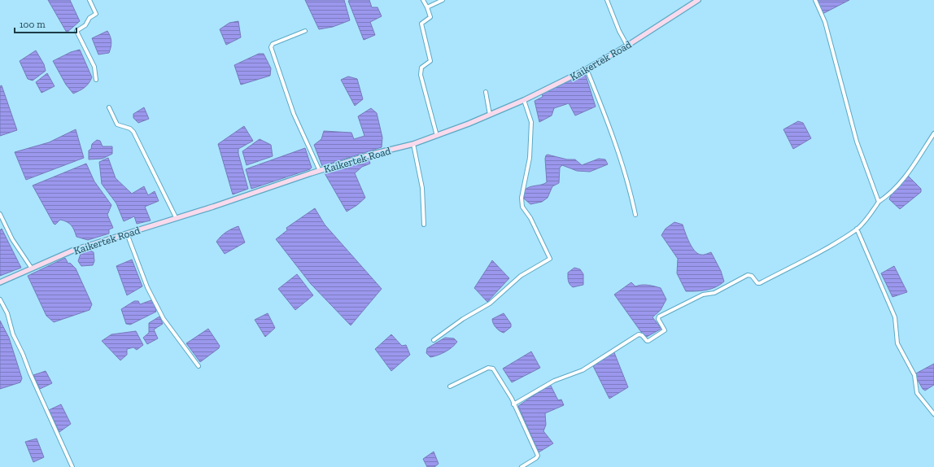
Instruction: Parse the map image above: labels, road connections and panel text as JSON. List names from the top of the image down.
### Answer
{
  "streets": {
    "main road": ["Kaikertek Road"]
  },
  "scale_bar": "100 m"
}
